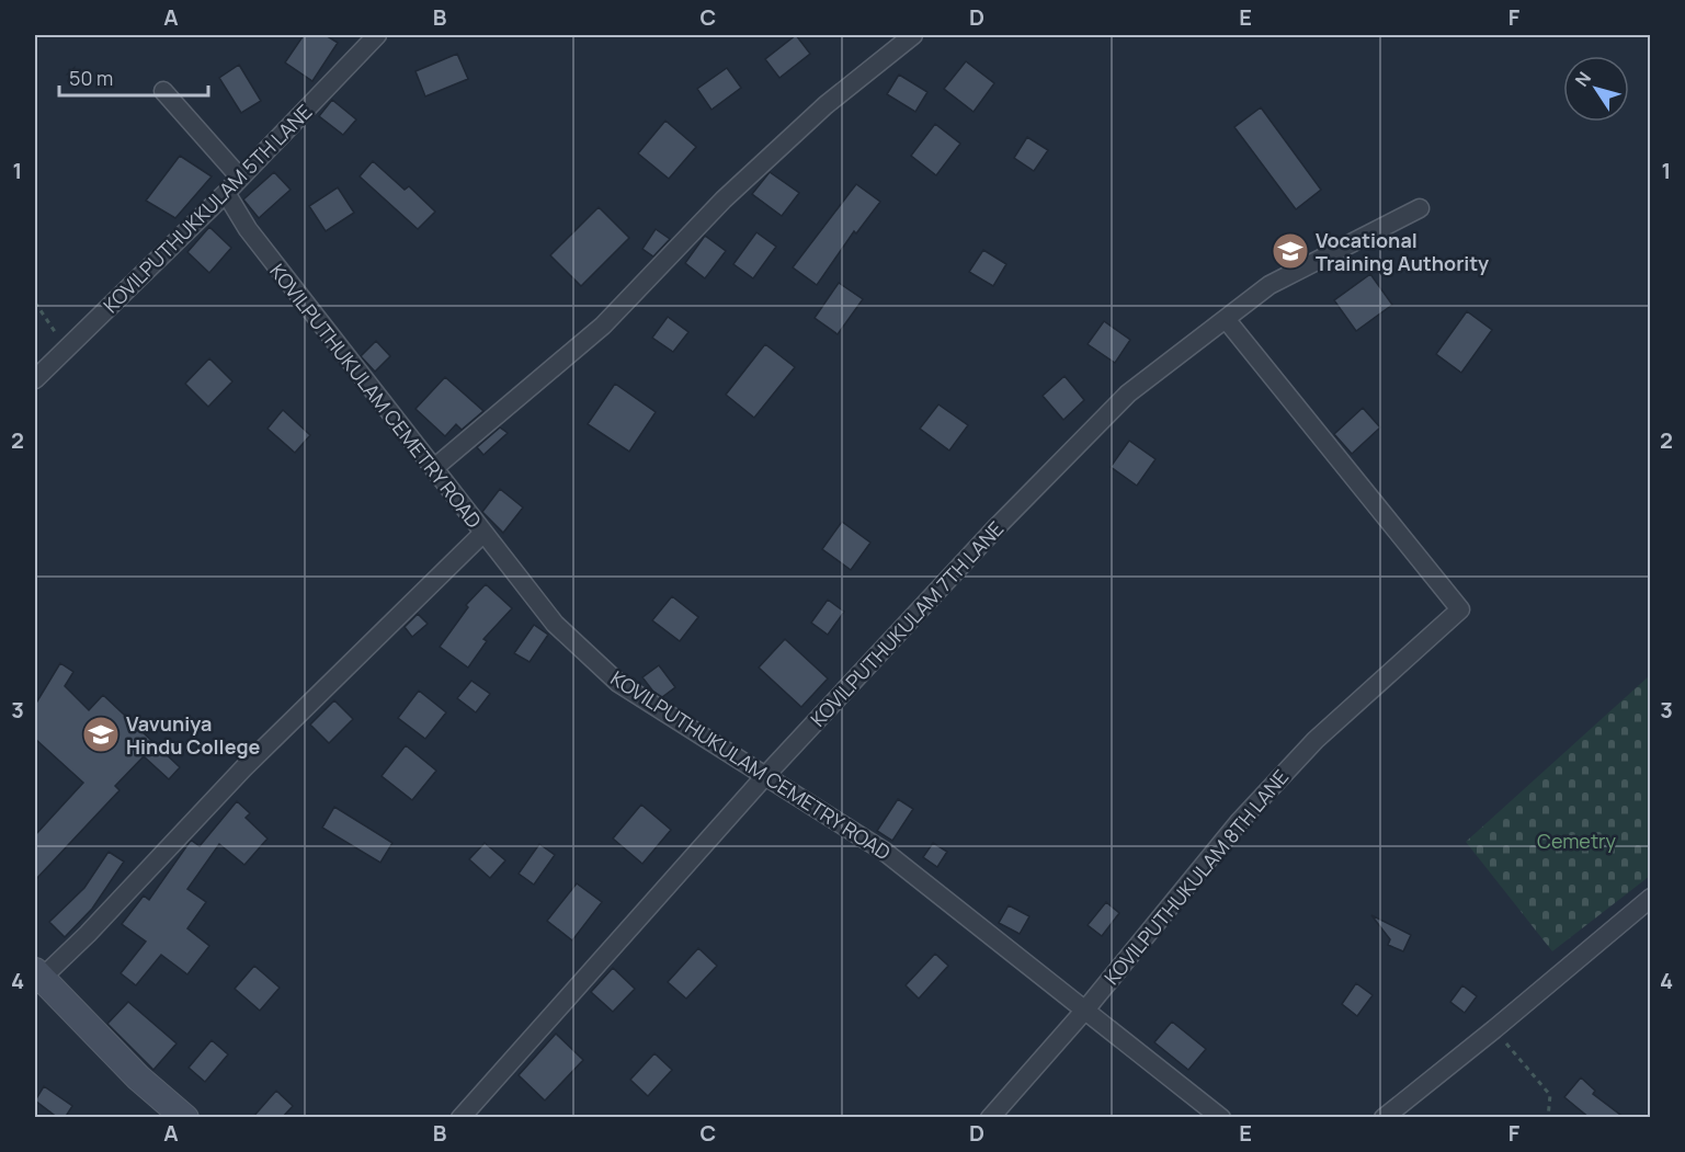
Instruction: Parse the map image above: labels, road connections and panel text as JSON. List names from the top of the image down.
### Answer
{
  "streets": {
    "street": [
      "KOVILPUTHUKKULAM 5TH LANE",
      "KOVILPUTHUKULAM CEMETRY ROAD",
      "KOVILPUTHUKULAM 7TH LANE",
      "KOVILPUTHUKULAM 8TH LANE"
    ]
  },
  "crossings": [
    ["KOVILPUTHUKKULAM 5TH LANE", "KOVILPUTHUKULAM CEMETRY ROAD"],
    ["KOVILPUTHUKULAM CEMETRY ROAD", "KOVILPUTHUKULAM 7TH LANE"],
    ["KOVILPUTHUKULAM CEMETRY ROAD", "KOVILPUTHUKULAM 8TH LANE"],
    ["KOVILPUTHUKULAM 7TH LANE", "KOVILPUTHUKULAM 8TH LANE"]
  ],
  "parks": ["Cemetry"],
  "places": {
    "school or university": ["Vocational Training Authority", "Vavuniya Hindu College"]
  },
  "scale_bar": "50 m",
  "north": "top left",
  "grid": {
    "columns": [
      "A",
      "B",
      "C",
      "D",
      "E",
      "F"
    ],
    "rows": [
      "1",
      "2",
      "3",
      "4"
    ]
  }
}
